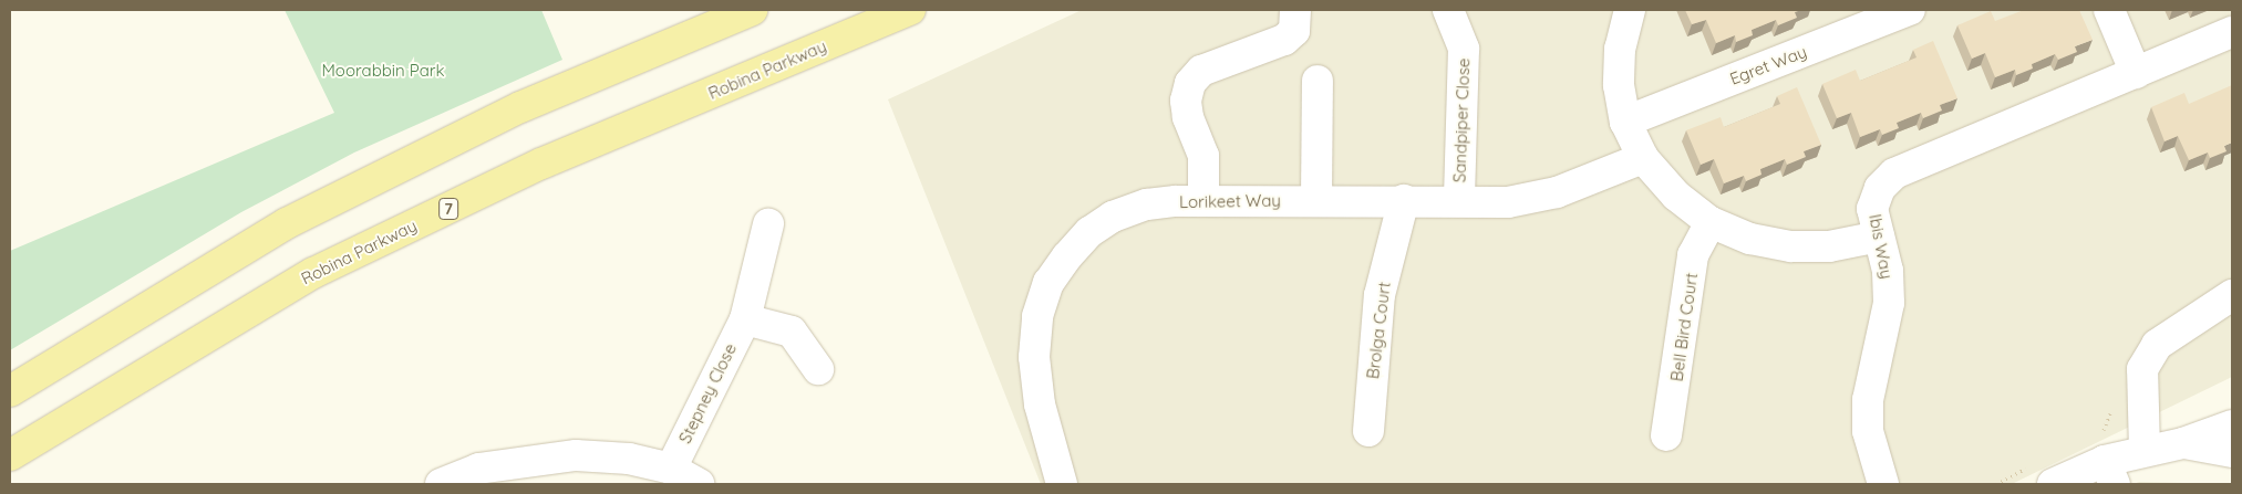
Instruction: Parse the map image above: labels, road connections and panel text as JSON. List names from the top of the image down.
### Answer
{
  "streets": {
    "main road": ["Robina Parkway", "7"],
    "street": [
      "Egret Way",
      "Sandpiper Close",
      "Lorikeet Way",
      "Ibis Way",
      "Bell Bird Court",
      "Brolga Court",
      "Stepney Close"
    ]
  },
  "crossings": [
    ["Sandpiper Close", "Lorikeet Way"],
    ["Lorikeet Way", "Brolga Court"]
  ],
  "parks": ["Moorabbin Park"]
}
